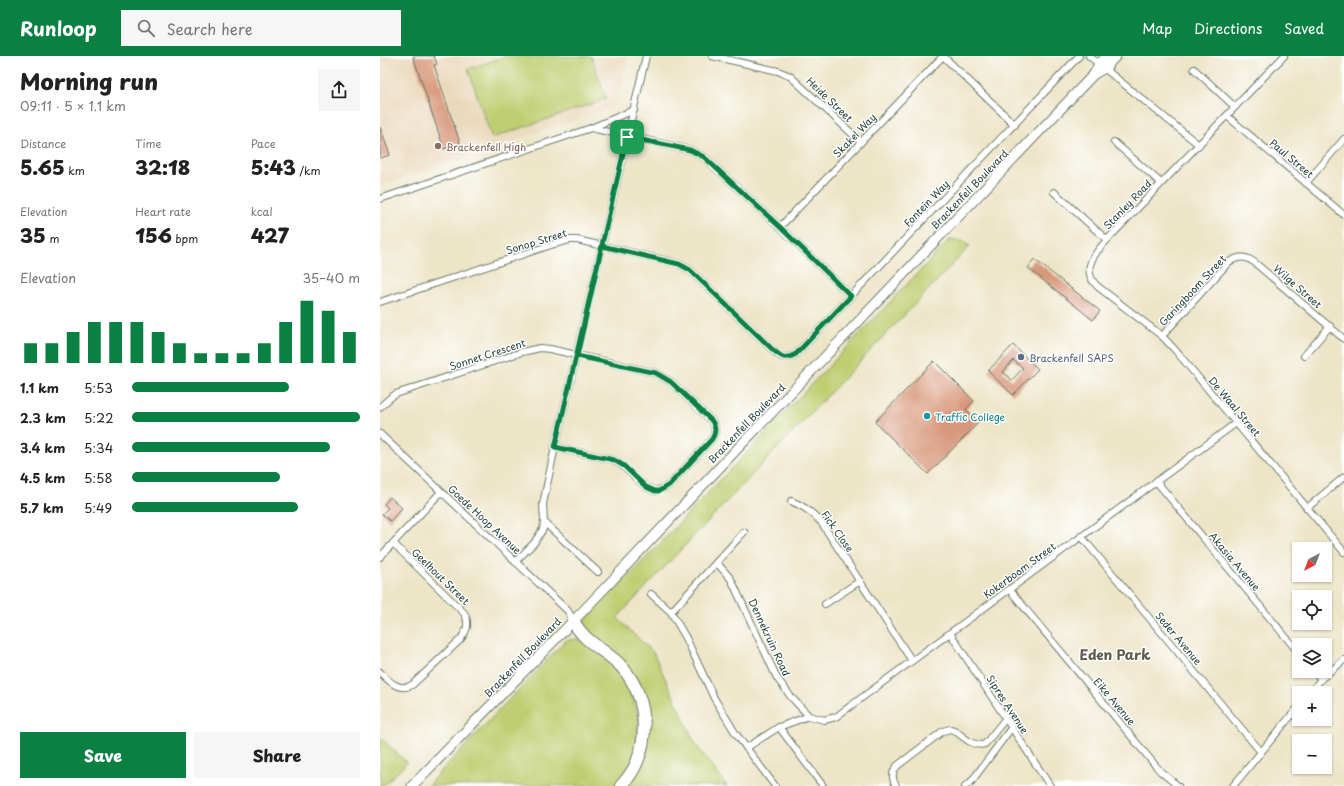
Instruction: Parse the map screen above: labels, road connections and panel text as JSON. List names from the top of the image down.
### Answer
{
  "streets": {
    "street": [
      "Heide Street",
      "Skakel Way",
      "Paul Street",
      "Brackenfell Boulevard",
      "Fontein Way",
      "Stanley Road",
      "Sonop Street",
      "Wilge Street",
      "Garingboom Street",
      "Sonnet Crescent",
      "De Waal Street",
      "Goede Hoop Avenue",
      "Fick Close",
      "Akasia Avenue",
      "Kokerboom Street",
      "Geelhout Street",
      "Dennekruin Road",
      "Seder Avenue",
      "Eike Avenue",
      "Sipres Avenue"
    ]
  },
  "crossings": [
    ["Heide Street", "Skakel Way"],
    ["Paul Street", "Stanley Road"],
    ["Brackenfell Boulevard", "Goede Hoop Avenue"],
    ["Fontein Way", "Sonop Street"],
    ["Stanley Road", "De Waal Street"],
    ["Wilge Street", "Garingboom Street"],
    ["Garingboom Street", "De Waal Street"],
    ["De Waal Street", "Kokerboom Street"],
    ["Fick Close", "Kokerboom Street"],
    ["Akasia Avenue", "Kokerboom Street"],
    ["Kokerboom Street", "Dennekruin Road"],
    ["Kokerboom Street", "Seder Avenue"],
    ["Kokerboom Street", "Eike Avenue"],
    ["Kokerboom Street", "Sipres Avenue"]
  ],
  "districts": ["Eden Park"],
  "places": ["Brackenfell High", "Brackenfell SAPS", "Traffic College"],
  "north": "bottom left",
  "page": {
    "header": "Runloop",
    "search": "Search here",
    "nav": ["Map", "Directions", "Saved"],
    "heading": ["Morning run", "09:11 · 5 × 1.1 km"],
    "stats": [
      ["Distance", "5.65 km"],
      ["Time", "32:18"],
      ["Pace", "5:43 /km"],
      ["Elevation", "35 m"],
      ["Heart rate", "156 bpm"],
      ["kcal", "427"]
    ],
    "chart": ["Elevation", "35–40 m"],
    "list": [
      {
        "name": "1.1 km",
        "note": "5:53"
      },
      {
        "name": "2.3 km",
        "note": "5:22"
      },
      {
        "name": "3.4 km",
        "note": "5:34"
      },
      {
        "name": "4.5 km",
        "note": "5:58"
      },
      {
        "name": "5.7 km",
        "note": "5:49"
      }
    ],
    "map_buttons": ["+", "−"],
    "buttons": ["Save", "Share"]
  }
}
